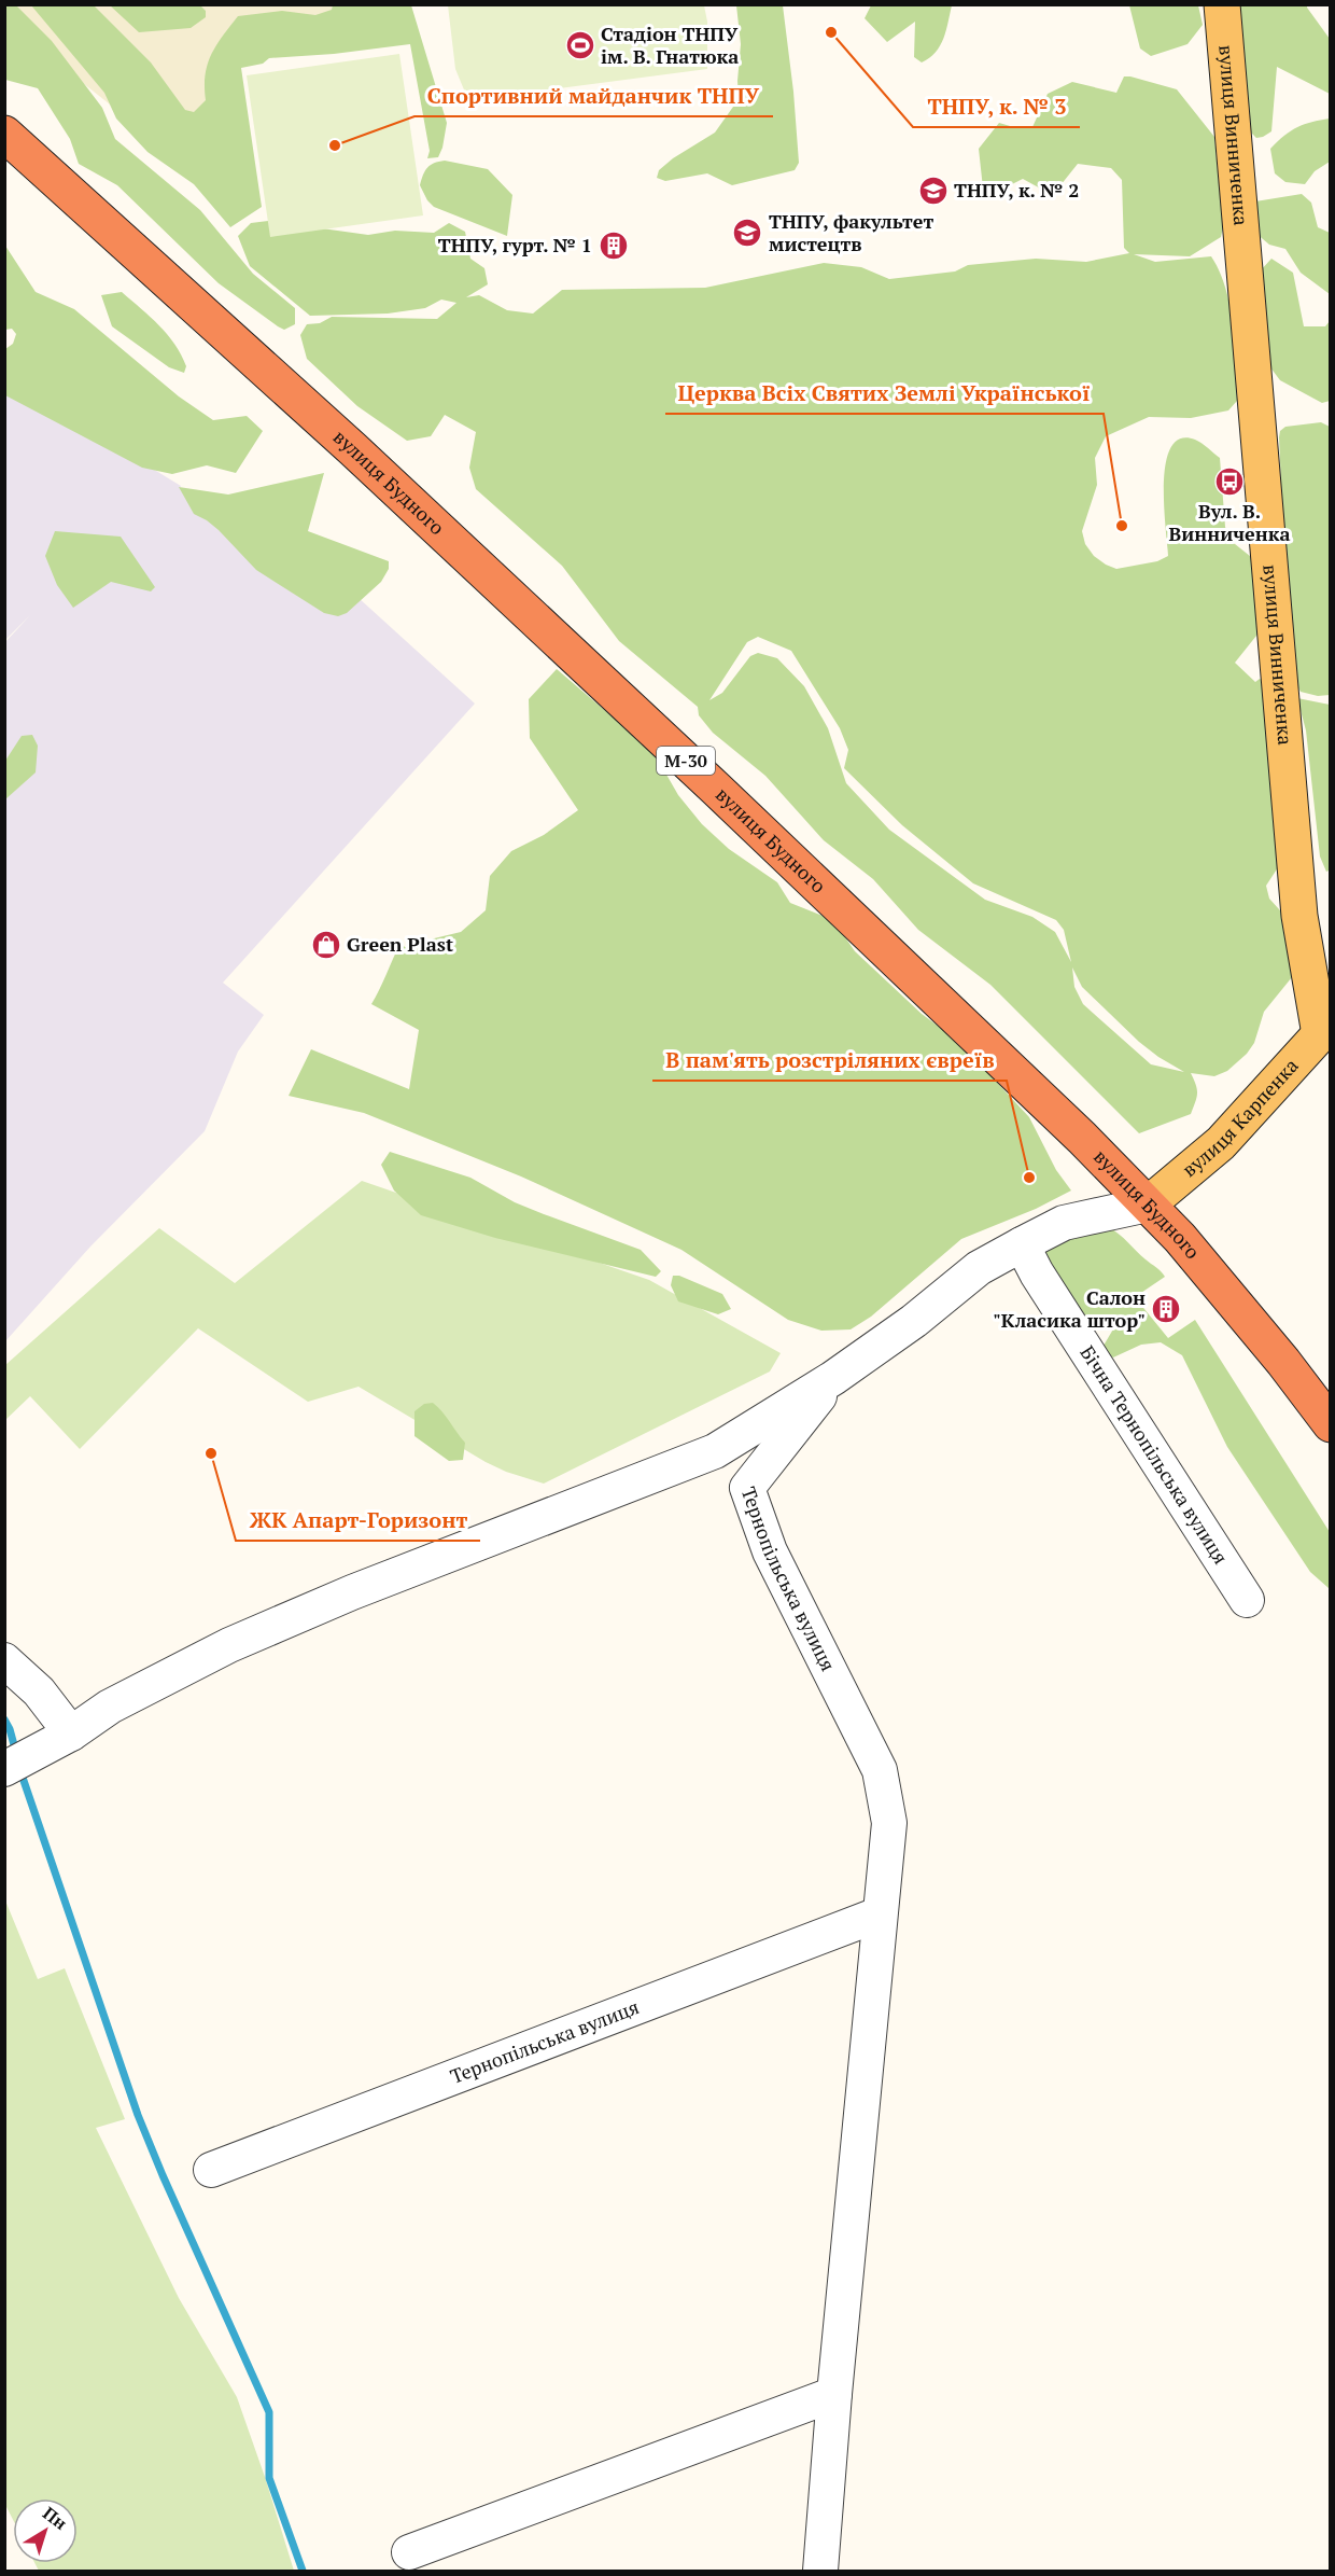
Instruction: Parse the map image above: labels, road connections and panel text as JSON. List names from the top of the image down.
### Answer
{
  "streets": {
    "highway": ["вулиця Будного", "М-30"],
    "main road": ["вулиця Винниченка", "вулиця Карпенка"],
    "street": ["Бічна Тернопільська вулиця", "Тернопільська вулиця"]
  },
  "crossings": [
    ["вулиця Винниченка", "вулиця Карпенка"],
    ["вулиця Будного", "вулиця Карпенка"]
  ],
  "places": {
    "other": [
      "ТНПУ, к. № 3",
      "Спортивний майданчик ТНПУ",
      "Церква Всіх Святих Землі Української",
      "В пам'ять розстріляних євреїв",
      "ЖК Апарт-Горизонт"
    ],
    "sports": ["Стадіон ТНПУ ім. В. Гнатюка"],
    "school or university": ["ТНПУ, к. № 2", "ТНПУ, факультет мистецтв"],
    "building": ["ТНПУ, гурт. № 1", "Салон \"Класика штор\""],
    "bus stop": ["Вул. В. Винниченка"],
    "shop": ["Green Plast"]
  },
  "north": "top right"
}
